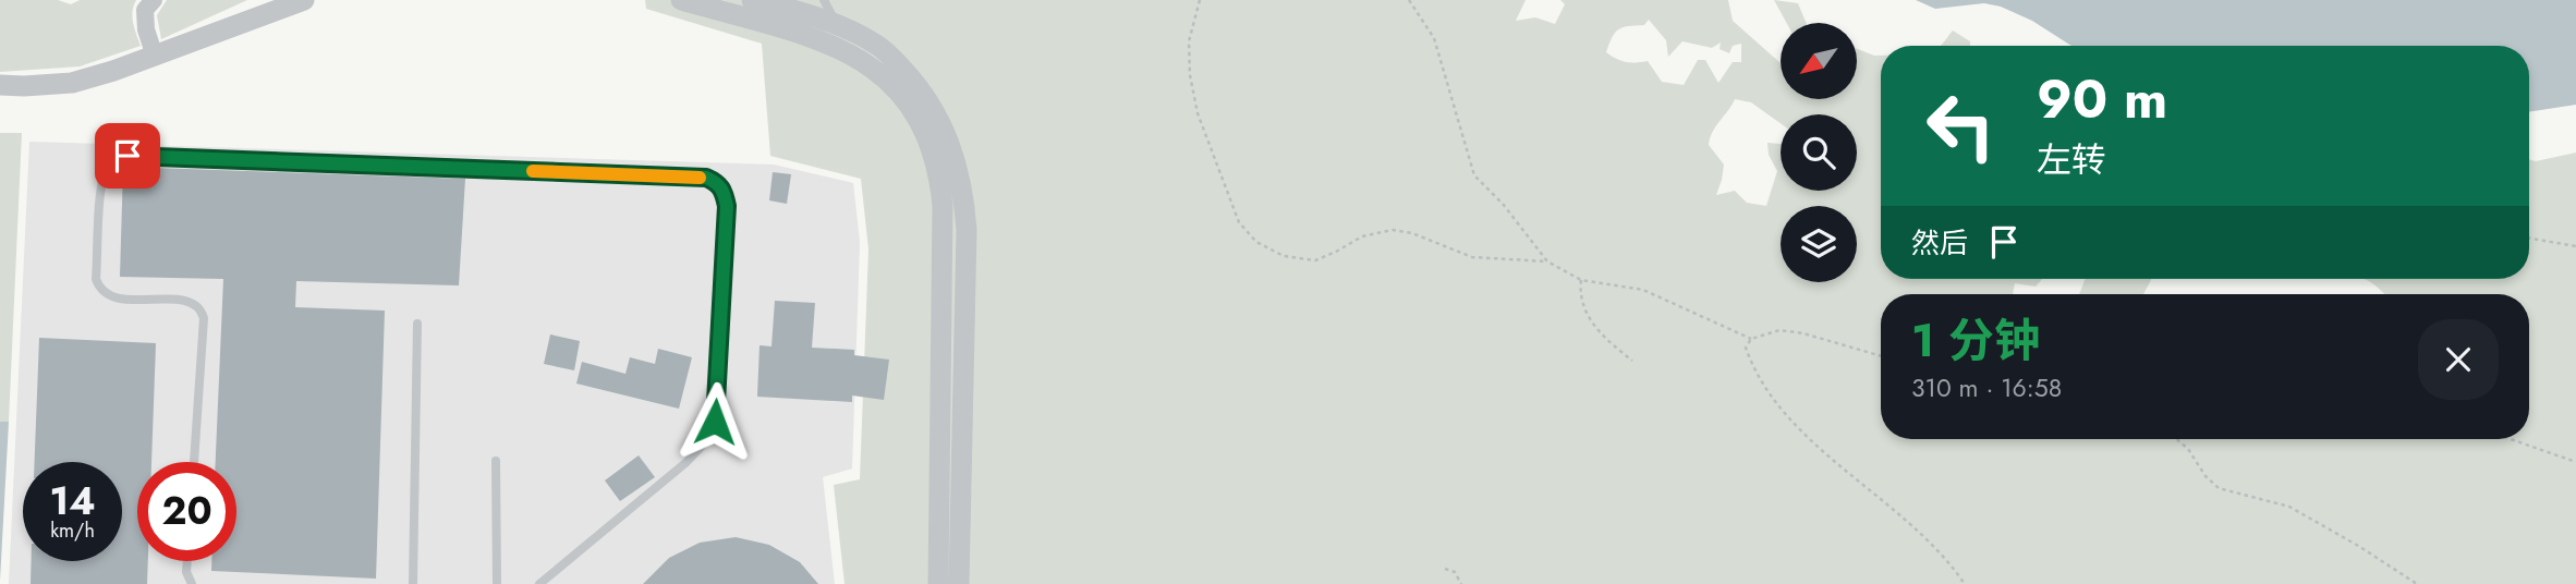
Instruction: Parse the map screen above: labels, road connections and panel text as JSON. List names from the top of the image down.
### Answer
{
  "north": "bottom left",
  "page": {
    "turn": ["90 m", "左转"],
    "then": "然后",
    "heading": ["1 分钟", "310 m · 16:58"],
    "speed": "14 km/h",
    "limit": "20"
  }
}
